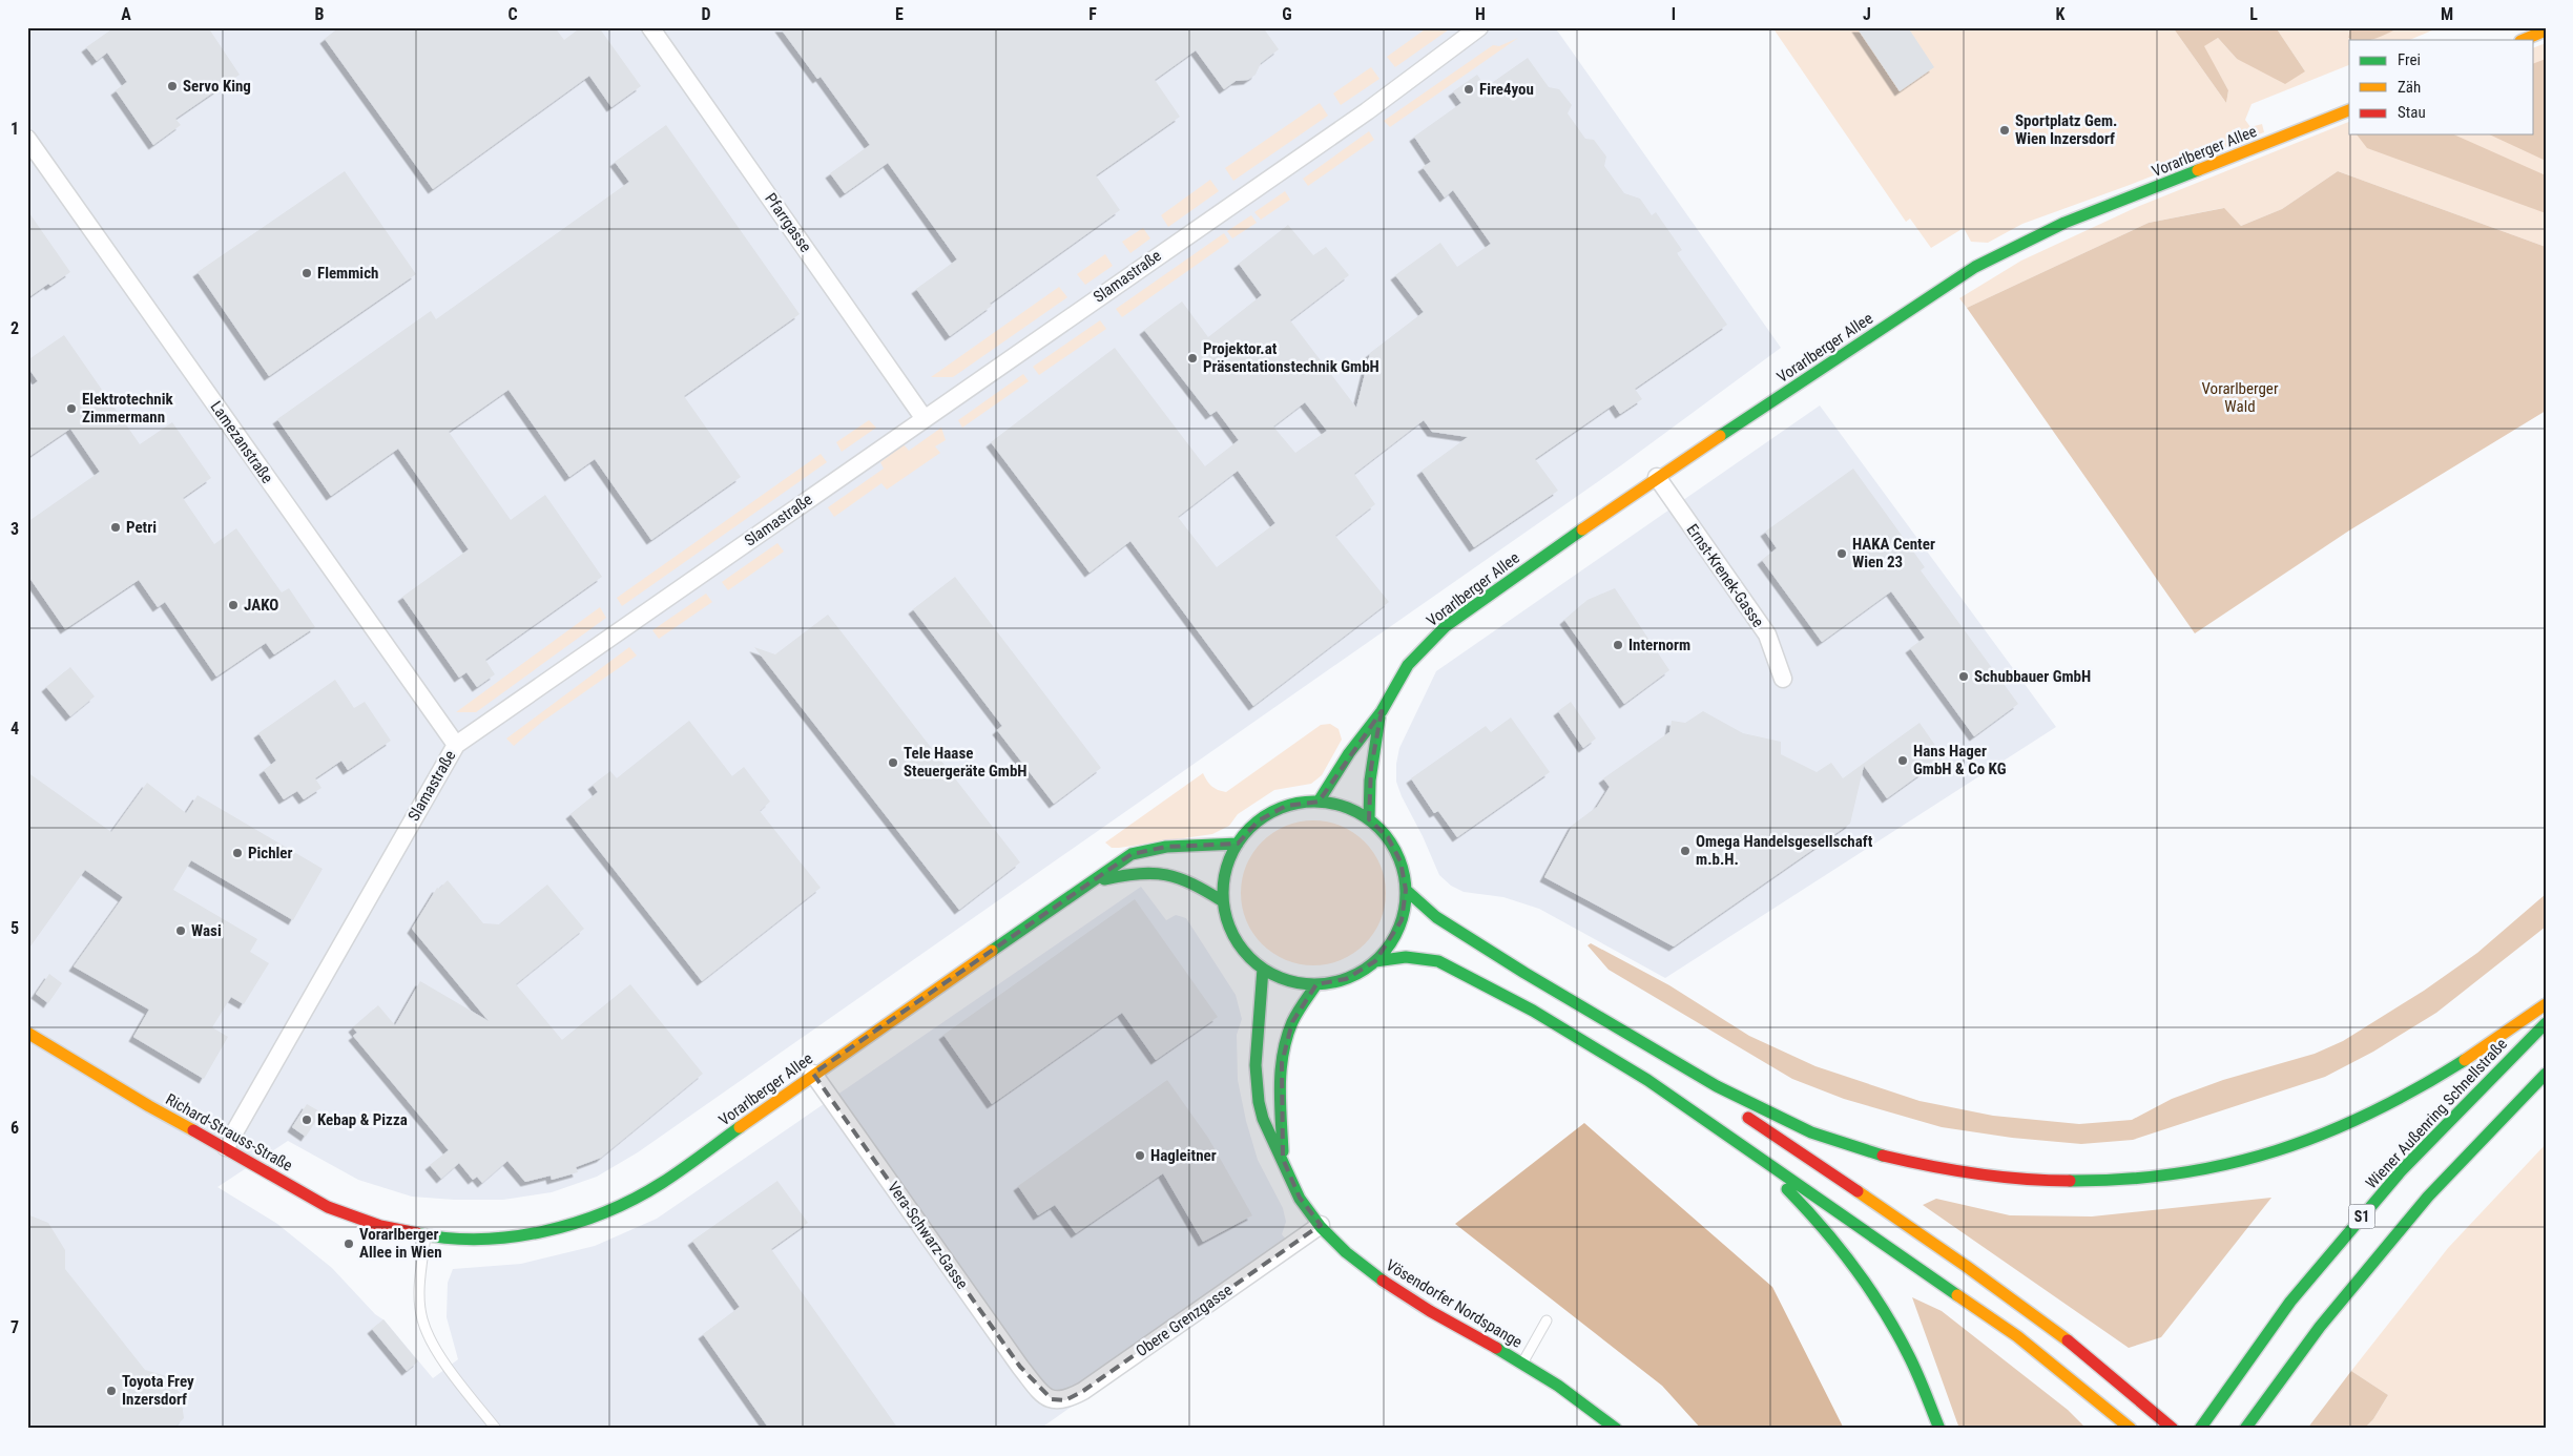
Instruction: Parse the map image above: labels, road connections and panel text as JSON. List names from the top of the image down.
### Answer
{
  "streets": {
    "main road": [
      "Vorarlberger Allee",
      "Wiener Außenring Schnellstraße",
      "Richard-Strauss-Straße",
      "S1",
      "Vösendorfer Nordspange"
    ],
    "street": [
      "Pfarrgasse",
      "Slamastraße",
      "Lamezanstraße",
      "Ernst-Krenek-Gasse",
      "Vera-Schwarz-Gasse",
      "Obere Grenzgasse"
    ]
  },
  "crossings": [
    ["Vorarlberger Allee", "Ernst-Krenek-Gasse"],
    ["Vorarlberger Allee", "Richard-Strauss-Straße"],
    ["Vorarlberger Allee", "Vera-Schwarz-Gasse"],
    ["Vorarlberger Allee", "Vösendorfer Nordspange"],
    ["Pfarrgasse", "Slamastraße"],
    ["Slamastraße", "Lamezanstraße"],
    ["Slamastraße", "Richard-Strauss-Straße"],
    ["Vera-Schwarz-Gasse", "Obere Grenzgasse"],
    ["Vösendorfer Nordspange", "Obere Grenzgasse"]
  ],
  "parks": ["Vorarlberger Wald"],
  "places": [
    "Servo King",
    "Fire4you",
    "Sportplatz Gem. Wien Inzersdorf",
    "Flemmich",
    "Projektor.at Präsentationstechnik GmbH",
    "Elektrotechnik Zimmermann",
    "Petri",
    "HAKA Center Wien 23",
    "JAKO",
    "Internorm",
    "Schubbauer GmbH",
    "Hans Hager GmbH & Co KG",
    "Tele Haase Steuergeräte GmbH",
    "Omega Handelsgesellschaft m.b.H.",
    "Pichler",
    "Wasi",
    "Kebap & Pizza",
    "Hagleitner",
    "Vorarlberger Allee in Wien",
    "Toyota Frey Inzersdorf"
  ],
  "legend": ["Frei", "Zäh", "Stau"],
  "grid": {
    "columns": [
      "A",
      "B",
      "C",
      "D",
      "E",
      "F",
      "G",
      "H",
      "I",
      "J",
      "K",
      "L",
      "M"
    ],
    "rows": [
      "1",
      "2",
      "3",
      "4",
      "5",
      "6",
      "7"
    ]
  }
}
